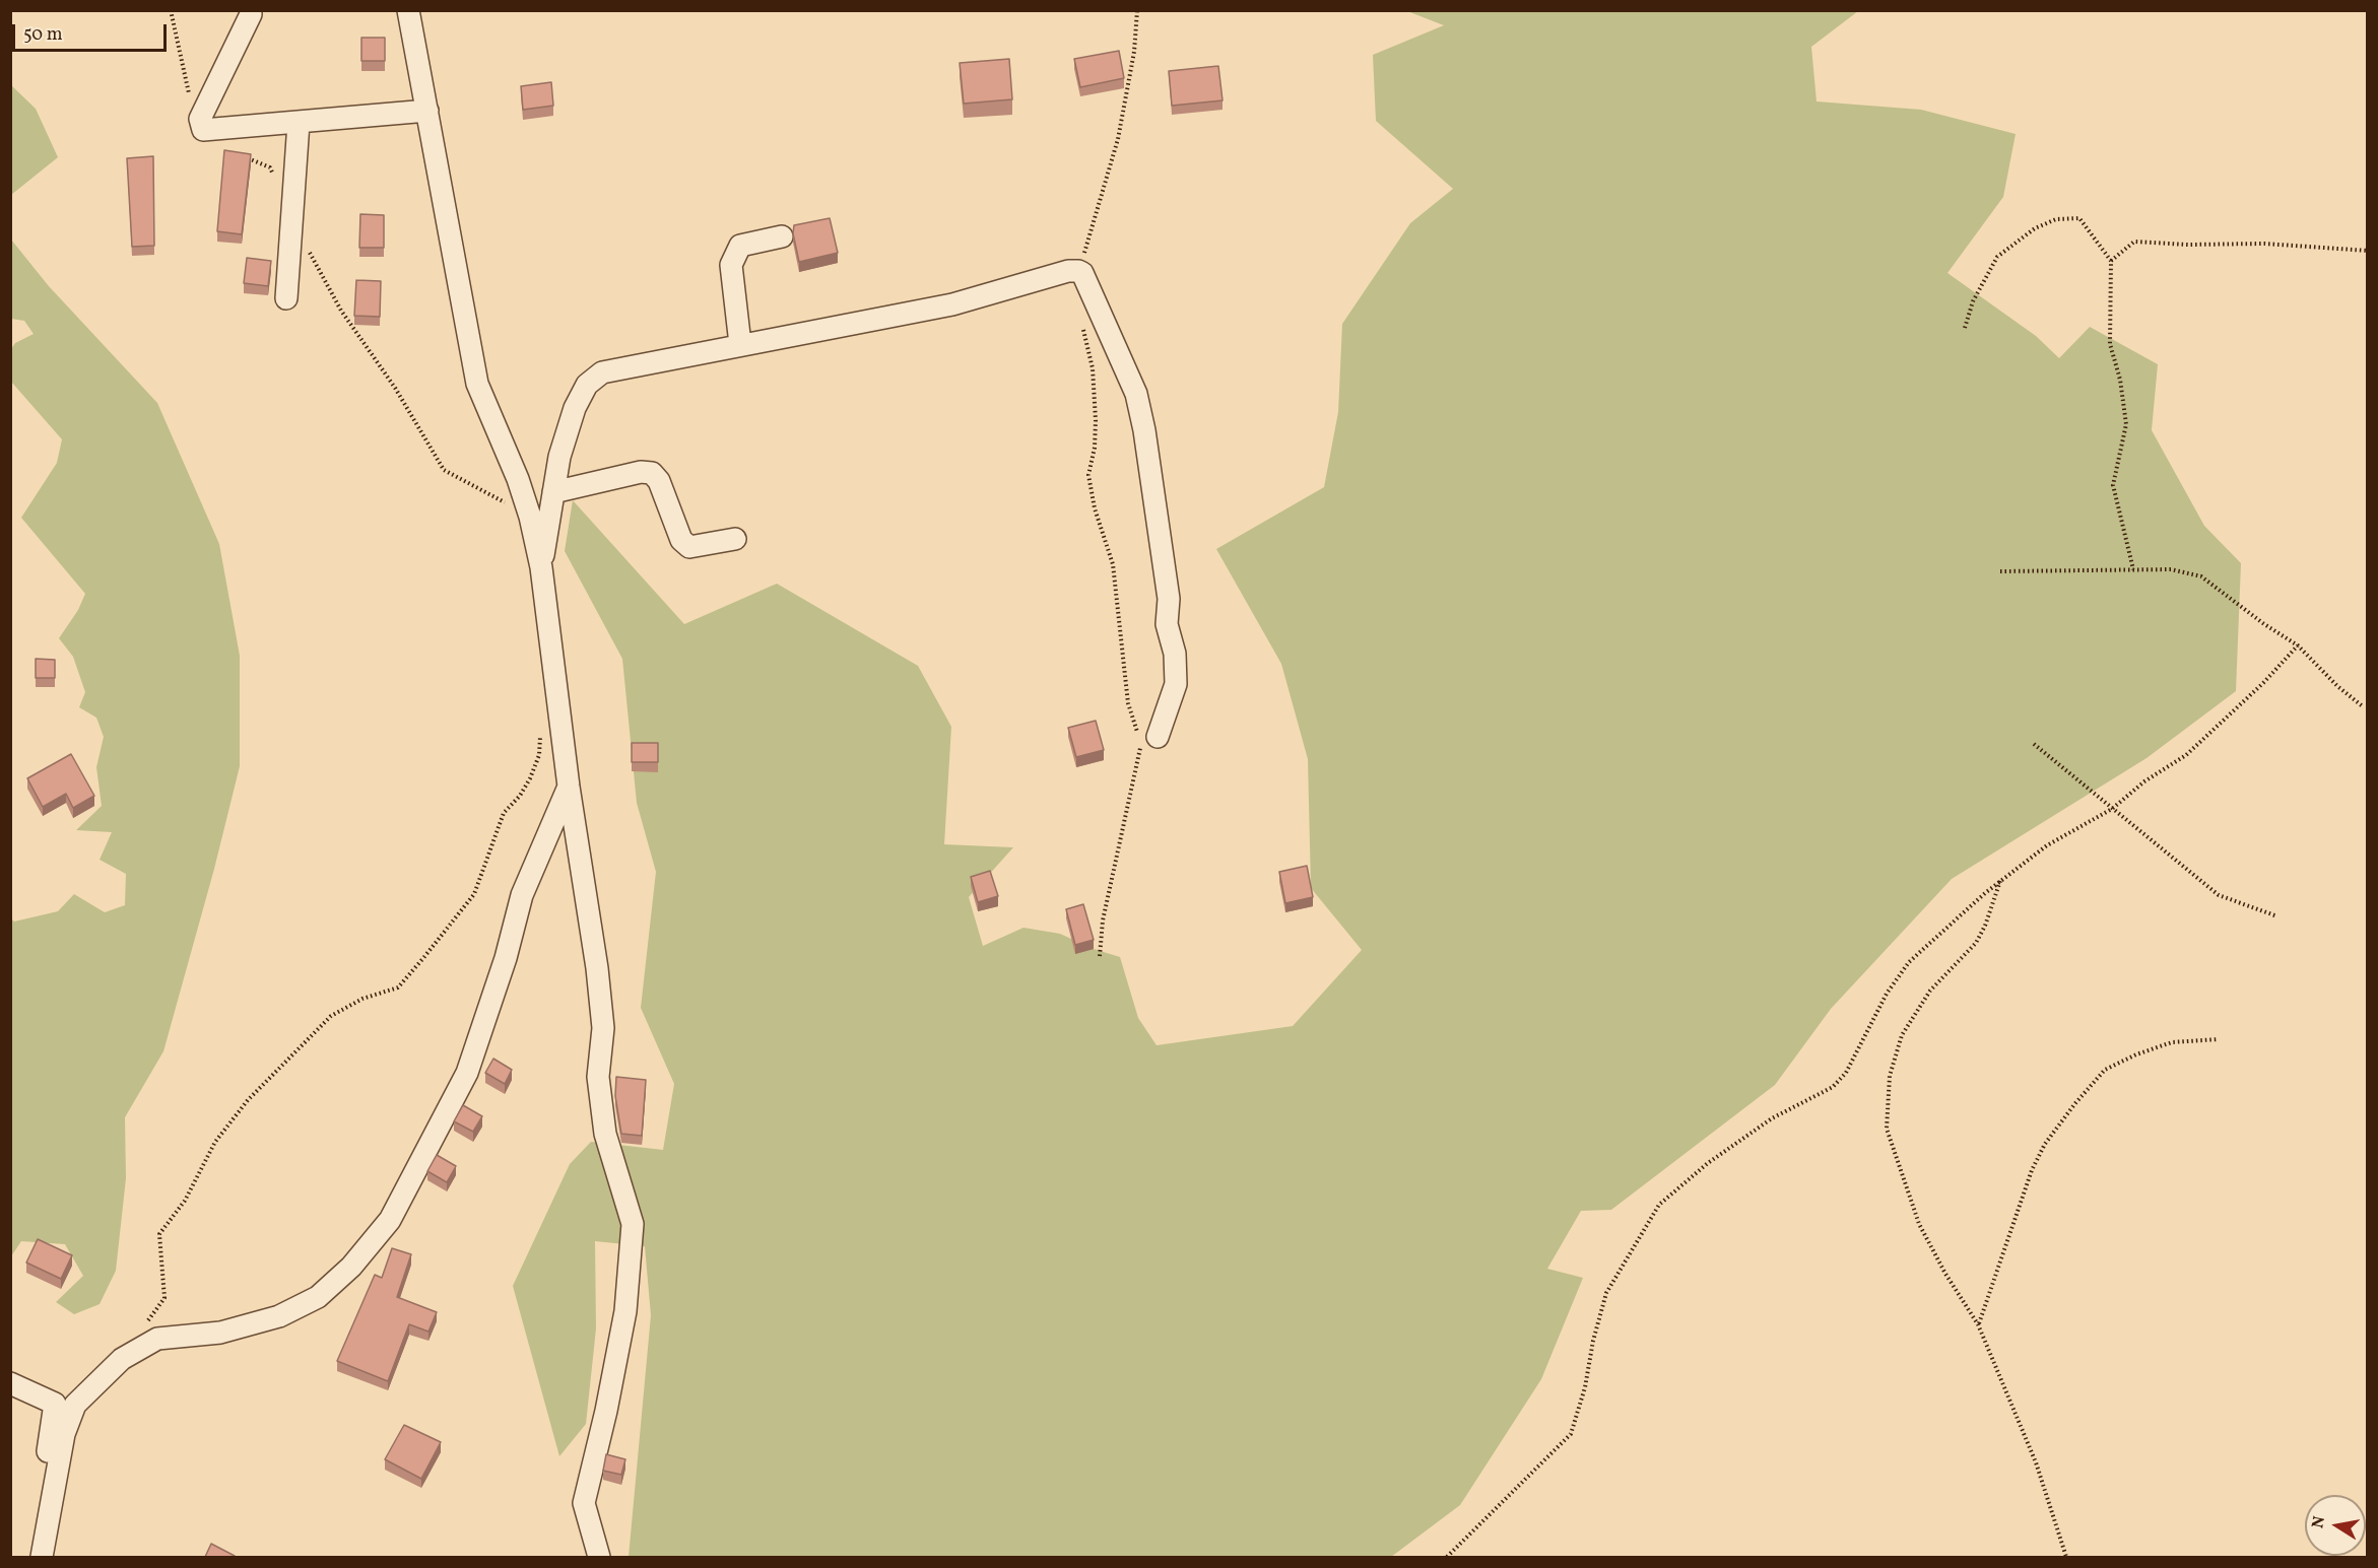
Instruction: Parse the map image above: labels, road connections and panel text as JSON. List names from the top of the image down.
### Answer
{
  "scale_bar": "50 m",
  "north": "left"
}
